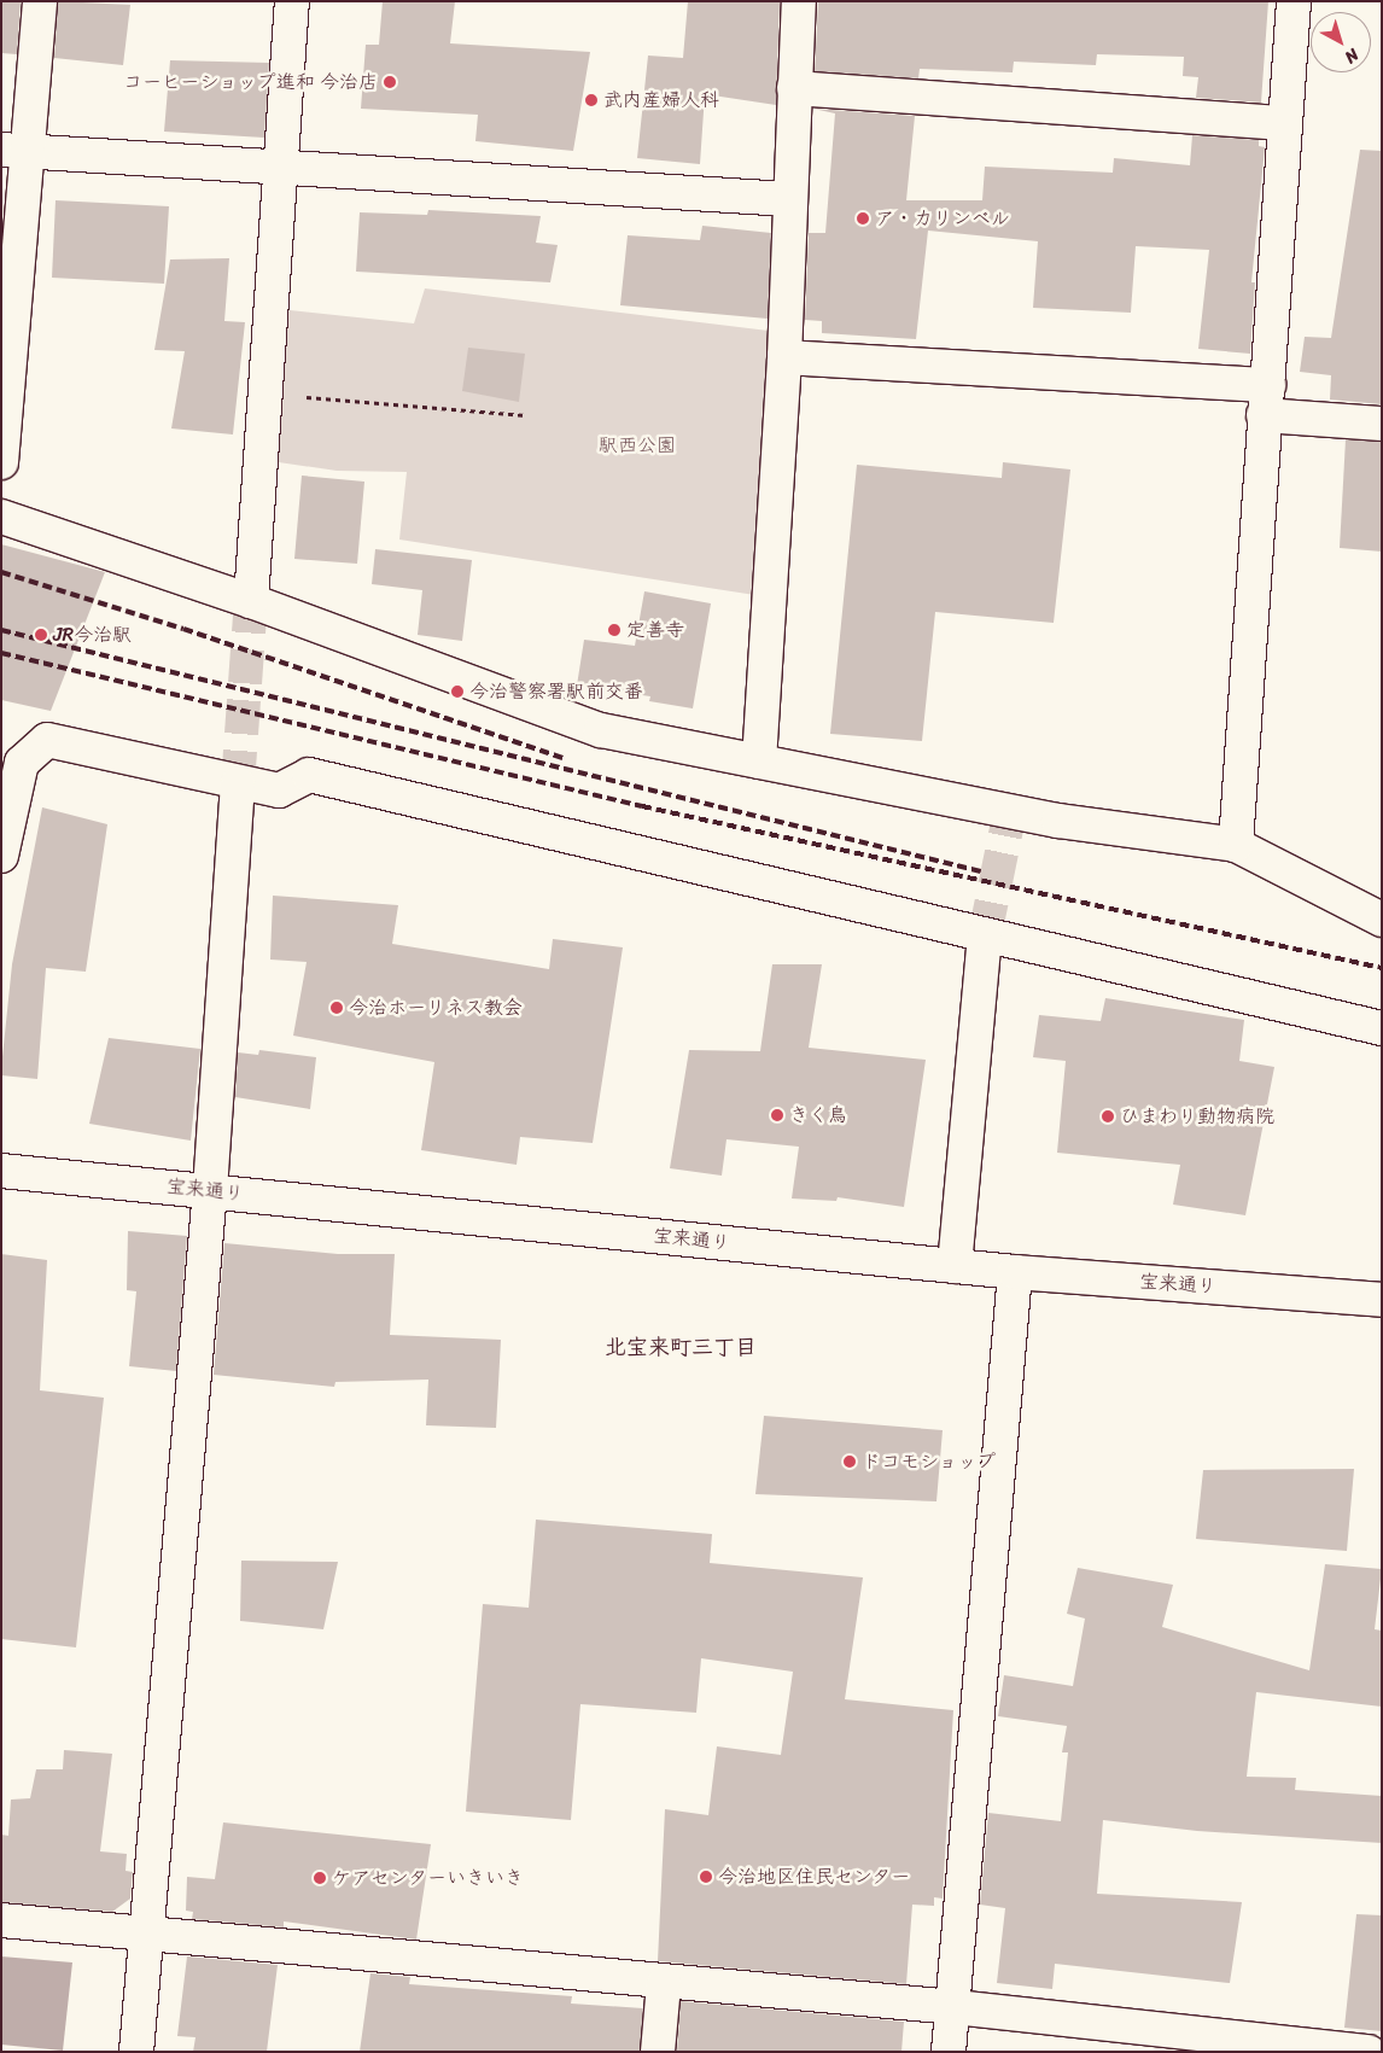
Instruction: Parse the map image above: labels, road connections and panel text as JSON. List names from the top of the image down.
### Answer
{
  "streets": {
    "street": ["宝来通り"]
  },
  "districts": ["北宝来町三丁目"],
  "parks": ["駅西公園"],
  "places": [
    "コーヒーショップ進和 今治店",
    "武内産婦人科",
    "ア・カリンベル",
    "定善寺",
    "JR今治駅",
    "今治警察署駅前交番",
    "今治ホーリネス教会",
    "きく鳥",
    "ひまわり動物病院",
    "ドコモショップ",
    "今治地区住民センター",
    "ケアセンターいきいき"
  ],
  "north": "bottom right"
}
